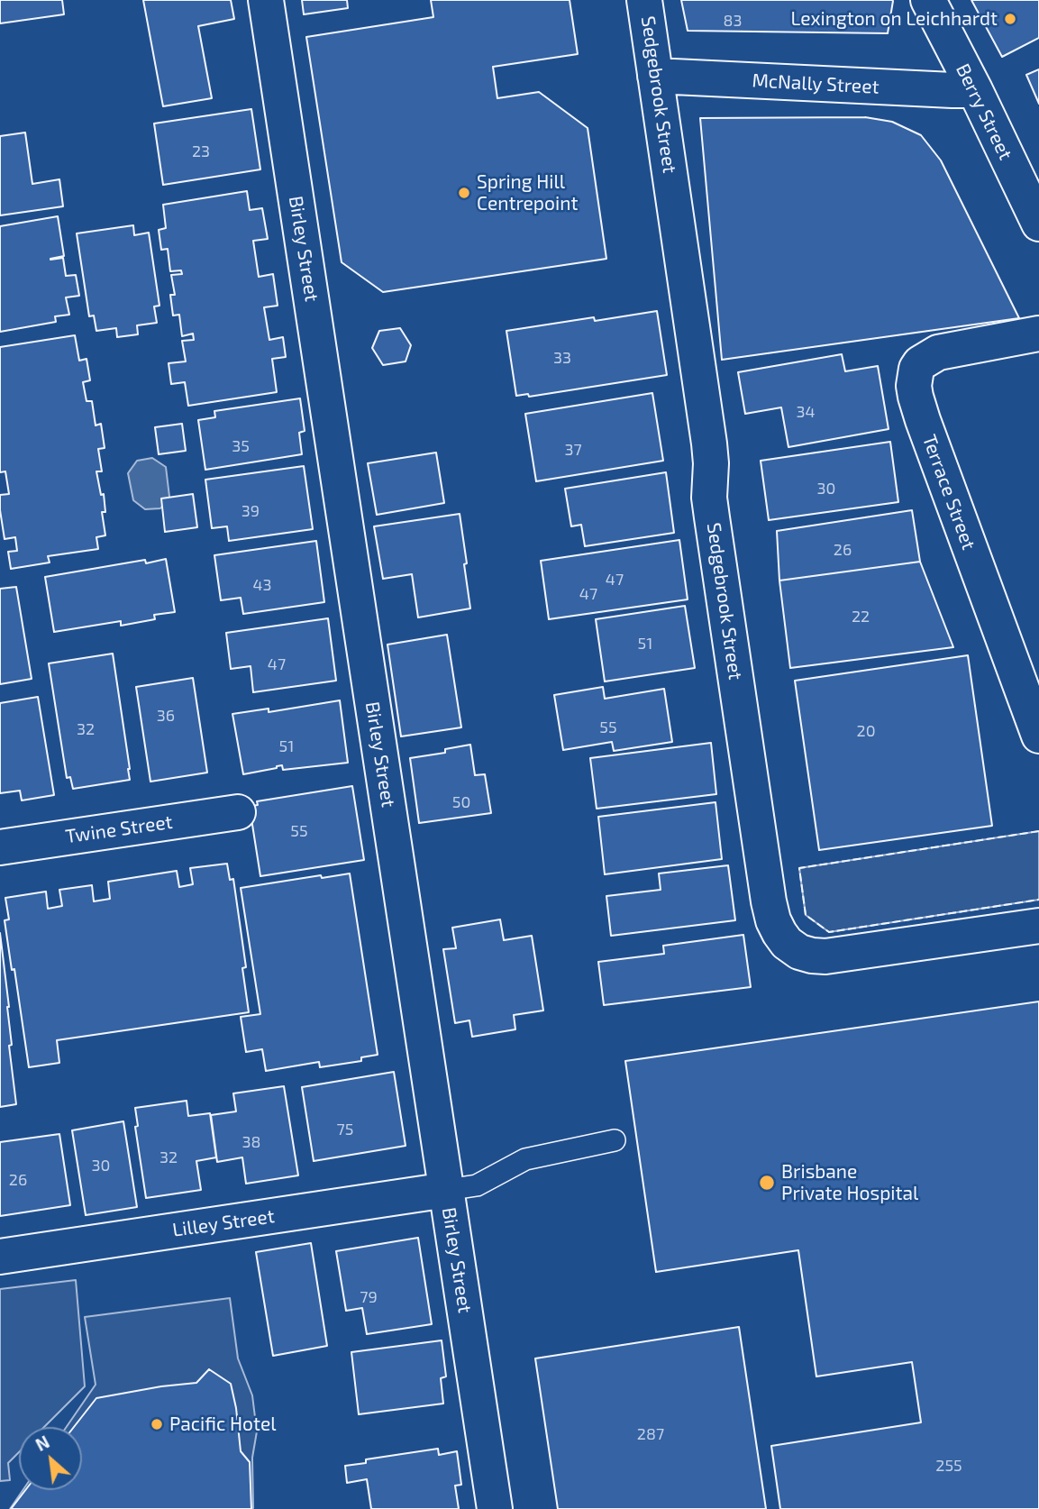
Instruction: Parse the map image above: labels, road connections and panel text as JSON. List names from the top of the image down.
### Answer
{
  "streets": {
    "street": [
      "McNally Street",
      "Sedgebrook Street",
      "Berry Street",
      "Birley Street",
      "Terrace Street",
      "Twine Street",
      "Lilley Street"
    ]
  },
  "crossings": [
    ["McNally Street", "Sedgebrook Street"],
    ["McNally Street", "Berry Street"],
    ["Birley Street", "Lilley Street"]
  ],
  "places": [
    "Lexington on Leichhardt",
    "Spring Hill Centrepoint",
    "Brisbane Private Hospital",
    "Pacific Hotel"
  ],
  "house_numbers": [
    "83",
    "23",
    "33",
    "34",
    "35",
    "37",
    "30",
    "39",
    "26",
    "47",
    "43",
    "47",
    "22",
    "51",
    "47",
    "36",
    "55",
    "32",
    "20",
    "51",
    "50",
    "55",
    "75",
    "38",
    "32",
    "30",
    "26",
    "79",
    "287",
    "255"
  ],
  "north": "top left"
}
